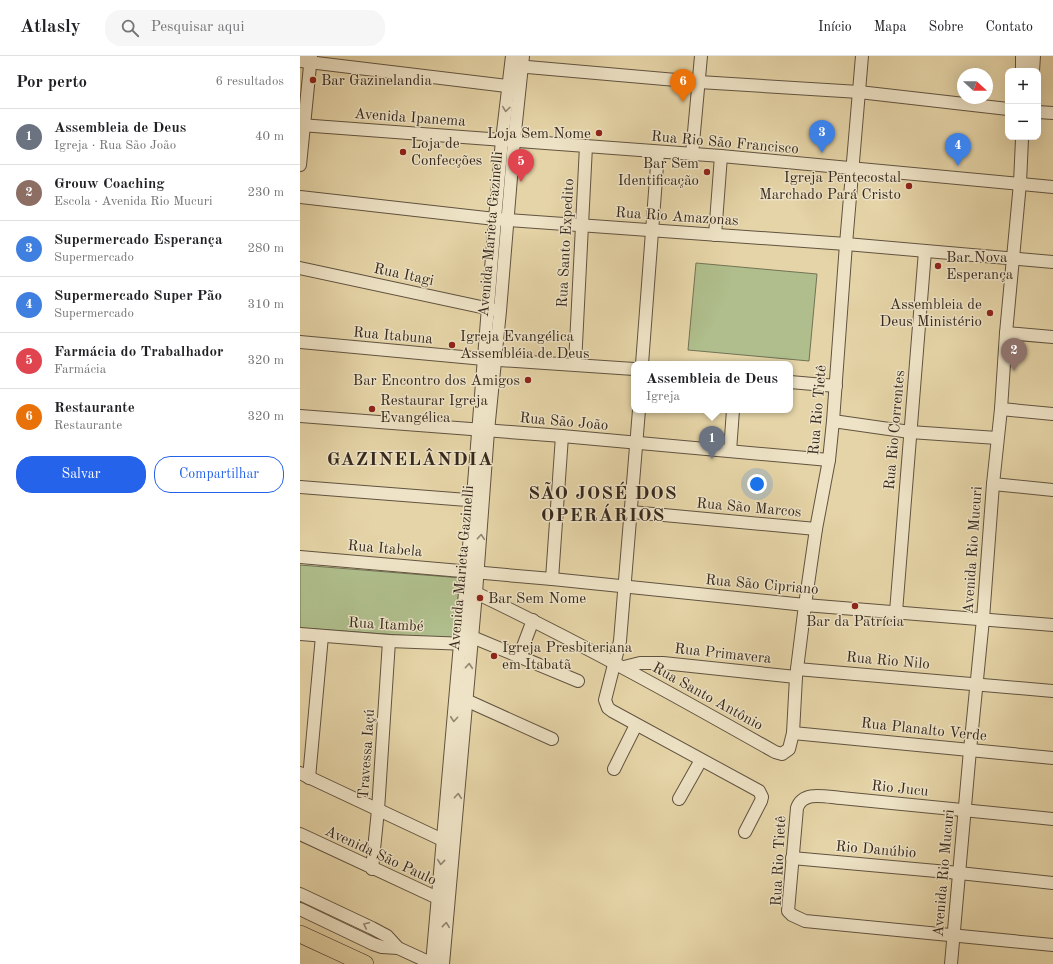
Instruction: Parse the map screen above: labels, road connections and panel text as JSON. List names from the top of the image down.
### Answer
{
  "streets": {
    "street": [
      "Avenida Ipanema",
      "Rua Rio São Francisco",
      "Rua Rio Amazonas",
      "Avenida Marieta Gazinelli",
      "Rua Santo Expedito",
      "Rua Itagi",
      "Rua Itabuna",
      "Rua Rio Tietê",
      "Rua São João",
      "Rua Rio Correntes",
      "Rua São Marcos",
      "Rua Itabela",
      "Avenida Rio Mucuri",
      "Rua São Cipriano",
      "Rua Itambé",
      "Rua Primavera",
      "Rua Rio Nilo",
      "Rua Santo Antônio",
      "Rua Planalto Verde",
      "Travessa Iaçú",
      "Rio Jucu",
      "Rio Danúbio",
      "Avenida São Paulo"
    ]
  },
  "crossings": [
    ["Avenida Ipanema", "Rua Rio São Francisco"],
    ["Avenida Ipanema", "Avenida Marieta Gazinelli"],
    ["Rua Rio São Francisco", "Avenida Marieta Gazinelli"],
    ["Rua Rio São Francisco", "Rua Santo Expedito"],
    ["Rua Rio São Francisco", "Rua Rio Tietê"],
    ["Rua Rio São Francisco", "Avenida Rio Mucuri"],
    ["Rua Rio Amazonas", "Avenida Marieta Gazinelli"],
    ["Rua Rio Amazonas", "Rua Santo Expedito"],
    ["Rua Rio Amazonas", "Rua Rio Tietê"],
    ["Rua Rio Amazonas", "Rua Rio Correntes"],
    ["Rua Rio Amazonas", "Avenida Rio Mucuri"],
    ["Avenida Marieta Gazinelli", "Rua Itagi"],
    ["Avenida Marieta Gazinelli", "Rua Itabuna"],
    ["Avenida Marieta Gazinelli", "Rua São João"],
    ["Avenida Marieta Gazinelli", "Rua Itabela"],
    ["Avenida Marieta Gazinelli", "Rua São Cipriano"],
    ["Avenida Marieta Gazinelli", "Rua Itambé"],
    ["Avenida Marieta Gazinelli", "Rua Santo Antônio"],
    ["Avenida Marieta Gazinelli", "Avenida São Paulo"],
    ["Rua Santo Expedito", "Rua Itabuna"],
    ["Rua Rio Tietê", "Rua São João"],
    ["Rua Rio Tietê", "Rua São Marcos"],
    ["Rua Rio Tietê", "Avenida Rio Mucuri"],
    ["Rua Rio Tietê", "Rua São Cipriano"],
    ["Rua Rio Tietê", "Rua Primavera"],
    ["Rua Rio Tietê", "Rua Rio Nilo"],
    ["Rua Rio Tietê", "Rua Santo Antônio"],
    ["Rua Rio Tietê", "Rua Planalto Verde"],
    ["Rua Rio Tietê", "Rio Jucu"],
    ["Rua Rio Tietê", "Rio Danúbio"],
    ["Rua Rio Correntes", "Rua São Cipriano"],
    ["Rua Itabela", "Rua São Cipriano"],
    ["Avenida Rio Mucuri", "Rua São Cipriano"],
    ["Avenida Rio Mucuri", "Rua Rio Nilo"],
    ["Avenida Rio Mucuri", "Rua Planalto Verde"],
    ["Avenida Rio Mucuri", "Rio Jucu"],
    ["Avenida Rio Mucuri", "Rio Danúbio"],
    ["Rua Itambé", "Travessa Iaçú"],
    ["Rua Primavera", "Rua Rio Nilo"],
    ["Rua Primavera", "Rua Santo Antônio"],
    ["Travessa Iaçú", "Avenida São Paulo"]
  ],
  "districts": ["GAZINELÂNDIA", "SÃO JOSÉ DOS OPERÁRIOS"],
  "places": [
    "Bar Gazinelandia",
    "Loja Sem Nome",
    "Loja de Confecções",
    "Bar Sem Identificação",
    "Igreja Pentecostal Marchado Pará Cristo",
    "Bar Nova Esperança",
    "Assembleia de Deus Ministério",
    "Igreja Evangélica Assembléia de Deus",
    "Bar Encontro dos Amigos",
    "Restaurar Igreja Evangélica",
    "Bar Sem Nome",
    "Bar da Patrícia",
    "Igreja Presbiteriana em Itabatã"
  ],
  "north": "right",
  "page": {
    "header": "Atlasly",
    "search": "Pesquisar aqui",
    "nav": [
      "Início",
      "Mapa",
      "Sobre",
      "Contato"
    ],
    "heading": ["Por perto", "6 resultados"],
    "map_buttons": ["+", "−"],
    "pins": [
      "6",
      "3",
      "4",
      "5",
      "2",
      "1"
    ],
    "list": [
      {
        "mark": "1",
        "name": "Assembleia de Deus",
        "note": "Igreja · Rua São João",
        "value": "40 m"
      },
      {
        "mark": "2",
        "name": "Grouw Coaching",
        "note": "Escola · Avenida Rio Mucuri",
        "value": "230 m"
      },
      {
        "mark": "3",
        "name": "Supermercado Esperança",
        "note": "Supermercado",
        "value": "280 m"
      },
      {
        "mark": "4",
        "name": "Supermercado Super Pão",
        "note": "Supermercado",
        "value": "310 m"
      },
      {
        "mark": "5",
        "name": "Farmácia do Trabalhador",
        "note": "Farmácia",
        "value": "320 m"
      },
      {
        "mark": "6",
        "name": "Restaurante",
        "note": "Restaurante",
        "value": "320 m"
      }
    ],
    "popup": ["Assembleia de Deus", "Igreja"],
    "buttons": ["Salvar", "Compartilhar"]
  }
}
